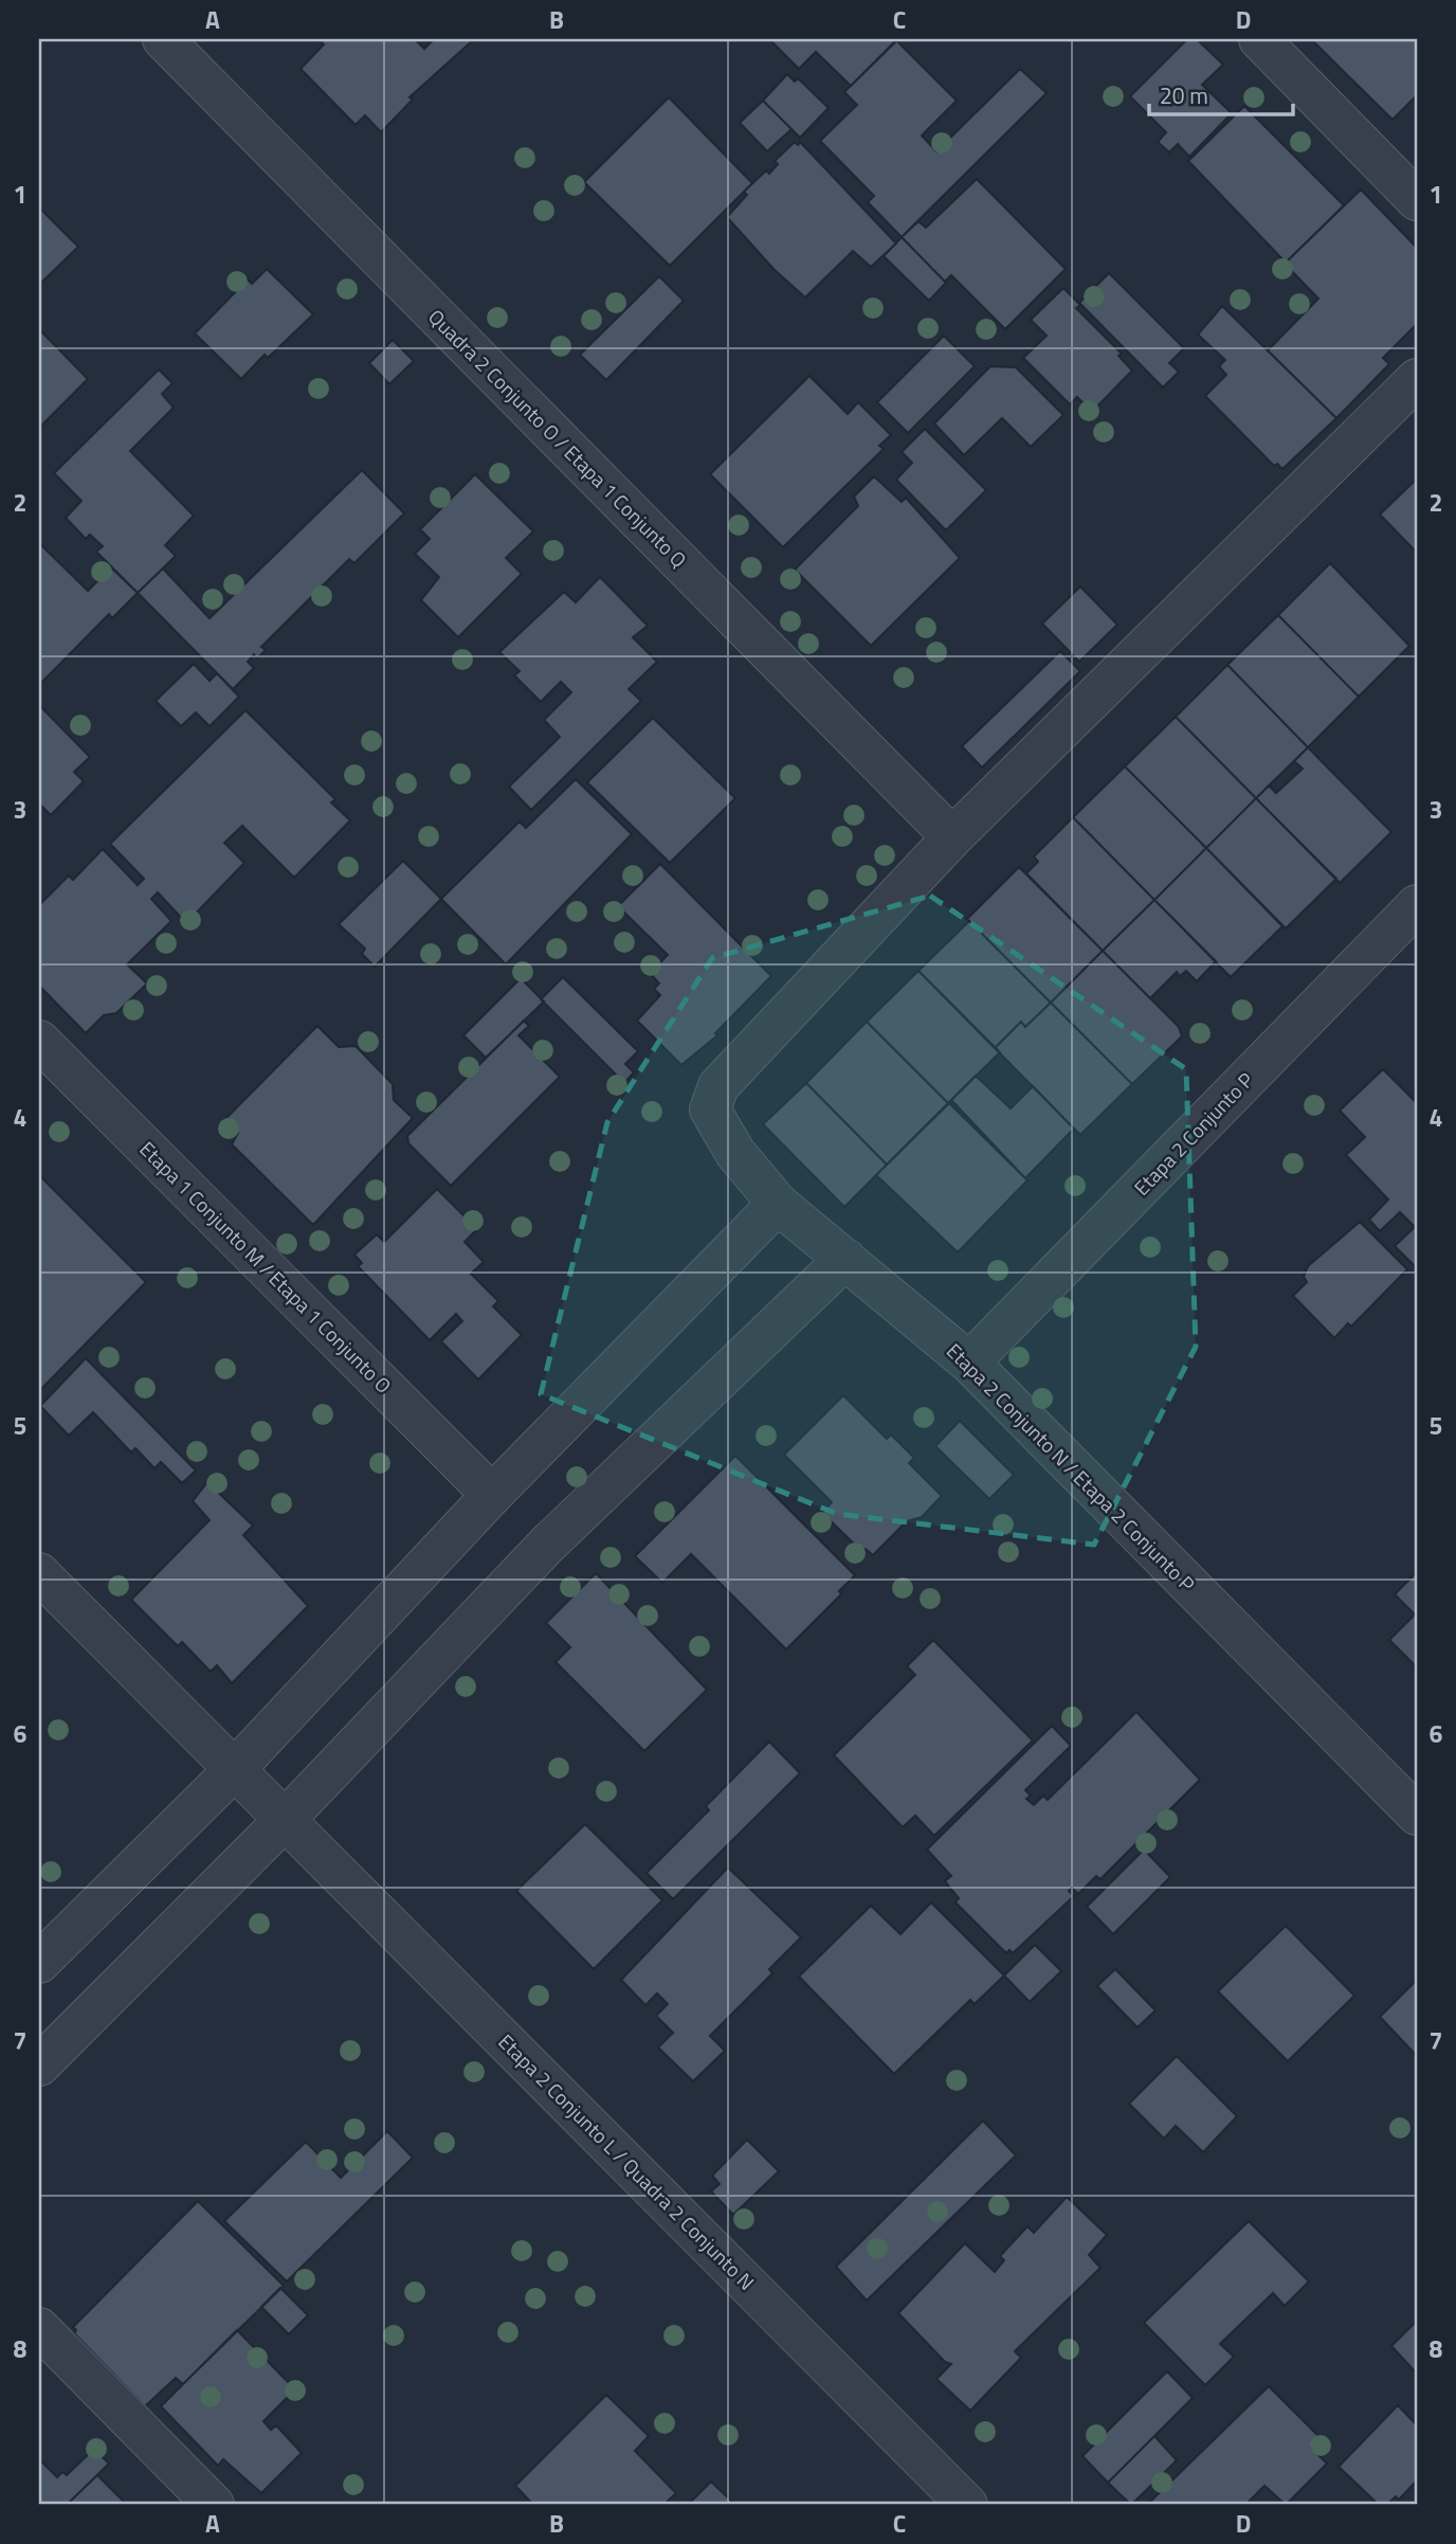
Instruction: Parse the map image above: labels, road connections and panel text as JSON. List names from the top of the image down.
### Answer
{
  "streets": {
    "street": [
      "Quadra 2 Conjunto O / Etapa 1 Conjunto Q",
      "Etapa 2 Conjunto P",
      "Etapa 1 Conjunto M / Etapa 1 Conjunto O",
      "Etapa 2 Conjunto N / Etapa 2 Conjunto P",
      "Etapa 2 Conjunto L / Quadra 2 Conjunto N"
    ]
  },
  "crossings": [
    ["Quadra 2 Conjunto O / Etapa 1 Conjunto Q", "Etapa 2 Conjunto N / Etapa 2 Conjunto P"],
    ["Etapa 2 Conjunto P", "Etapa 2 Conjunto N / Etapa 2 Conjunto P"]
  ],
  "scale_bar": "20 m",
  "grid": {
    "columns": [
      "A",
      "B",
      "C",
      "D"
    ],
    "rows": [
      "1",
      "2",
      "3",
      "4",
      "5",
      "6",
      "7",
      "8"
    ]
  }
}
